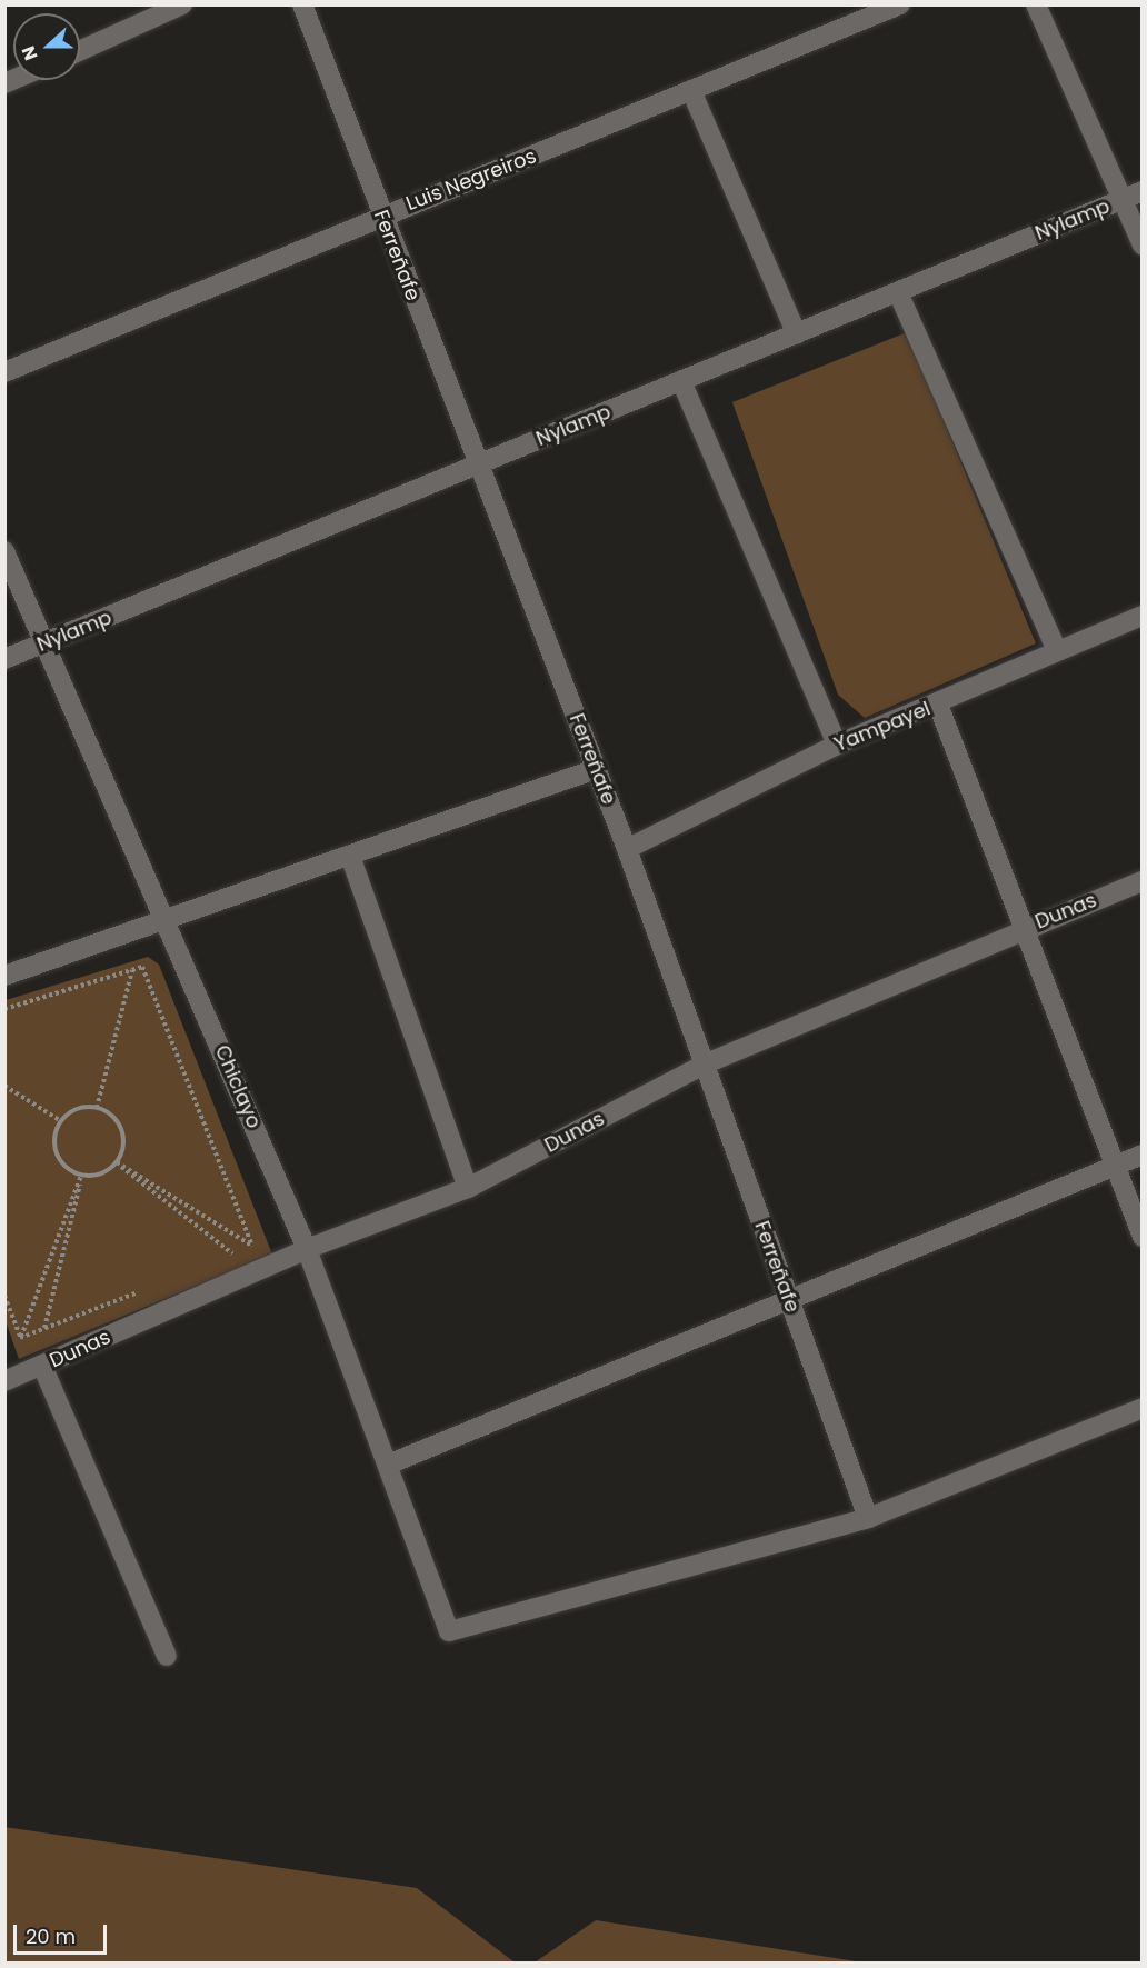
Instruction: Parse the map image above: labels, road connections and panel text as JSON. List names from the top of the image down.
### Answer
{
  "streets": {
    "street": [
      "Luis Negreiros",
      "Nylamp",
      "Ferreñafe",
      "Yampayel",
      "Dunas",
      "Chiclayo"
    ]
  },
  "crossings": [
    ["Luis Negreiros", "Ferreñafe"],
    ["Nylamp", "Ferreñafe"],
    ["Nylamp", "Chiclayo"],
    ["Ferreñafe", "Yampayel"],
    ["Ferreñafe", "Dunas"],
    ["Ferreñafe", "Chiclayo"],
    ["Dunas", "Chiclayo"]
  ],
  "scale_bar": "20 m",
  "north": "left"
}
